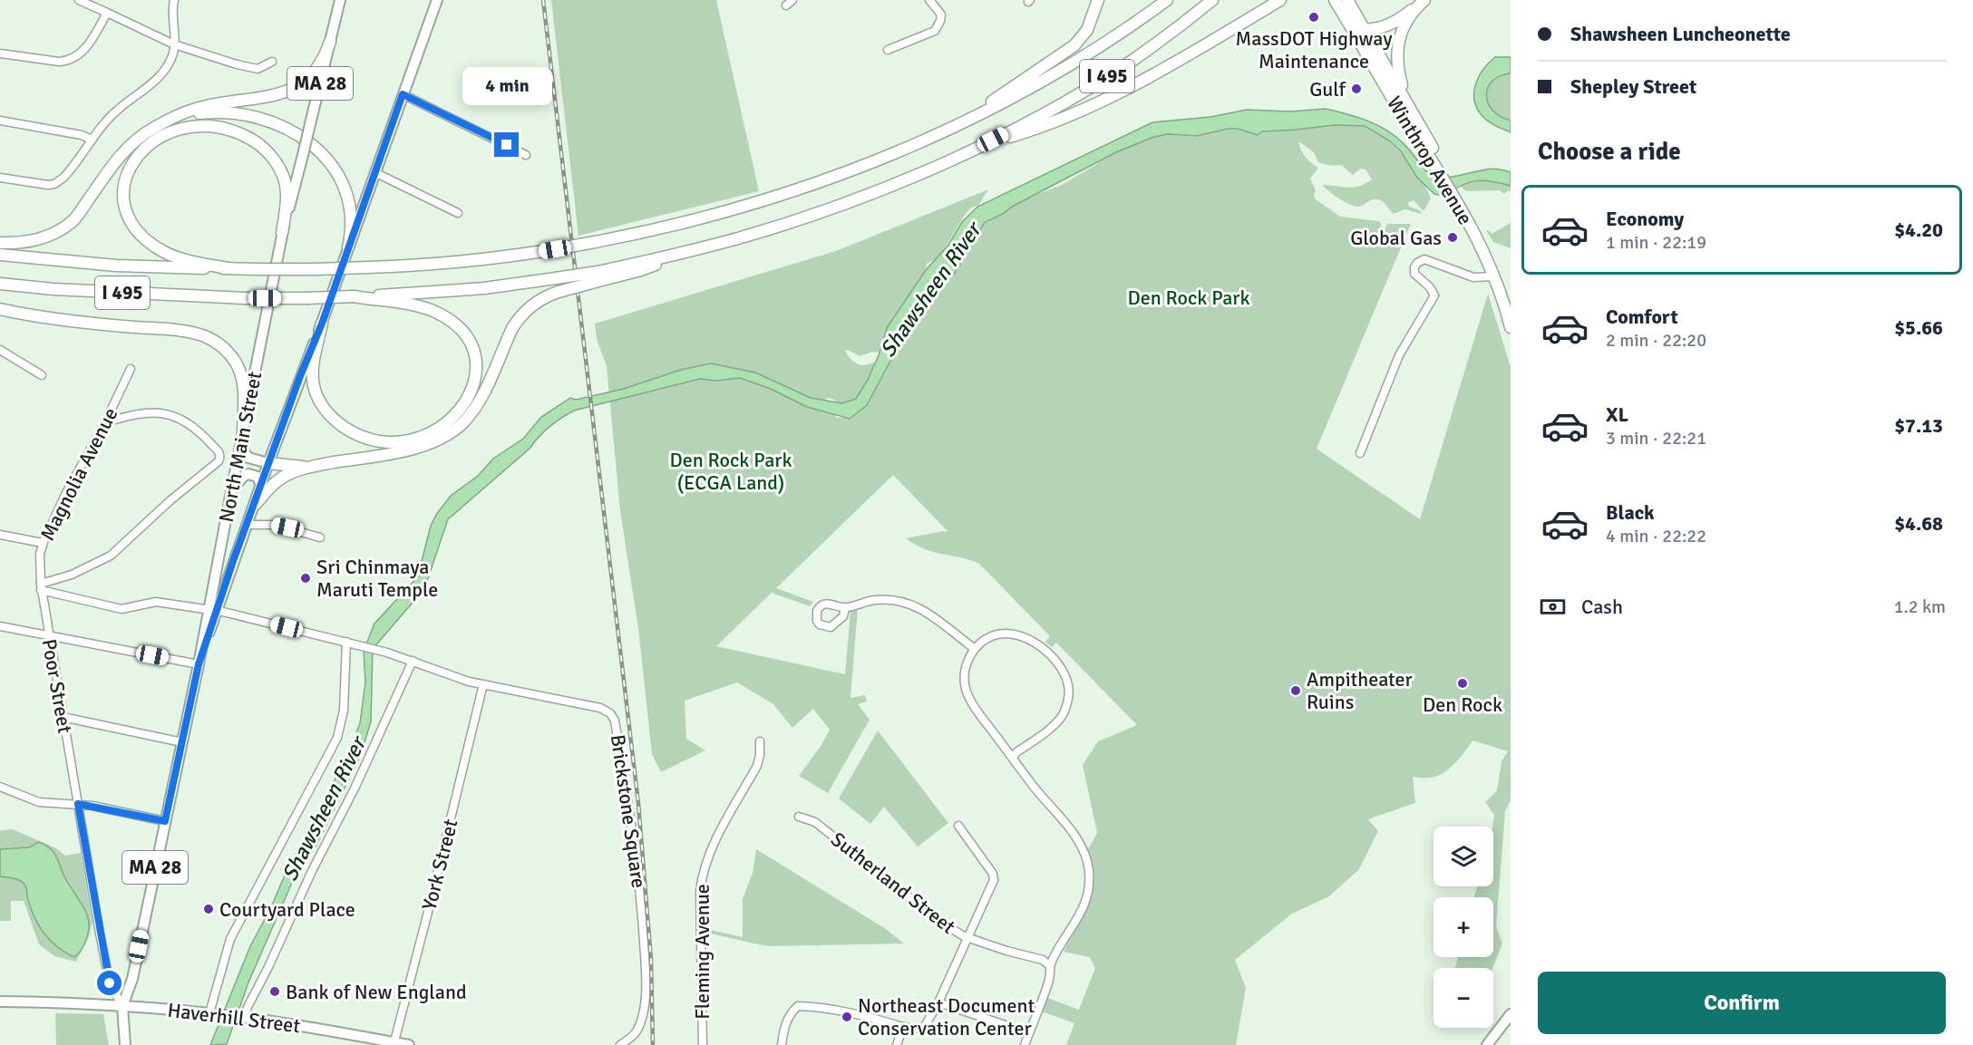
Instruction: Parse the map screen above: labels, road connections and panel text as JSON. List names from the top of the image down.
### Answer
{
  "streets": {
    "highway": ["I 495", "Winthrop Avenue"],
    "main road": ["MA 28", "North Main Street", "Haverhill Street"],
    "street": [
      "Magnolia Avenue",
      "Poor Street",
      "Brickstone Square",
      "York Street",
      "Sutherland Street",
      "Fleming Avenue"
    ]
  },
  "crossings": [
    ["MA 28", "North Main Street"],
    ["MA 28", "Poor Street"],
    ["MA 28", "Brickstone Square"],
    ["MA 28", "Haverhill Street"],
    ["North Main Street", "Brickstone Square"],
    ["Magnolia Avenue", "Poor Street"],
    ["Magnolia Avenue", "Brickstone Square"],
    ["Poor Street", "Brickstone Square"],
    ["Poor Street", "Haverhill Street"],
    ["Brickstone Square", "York Street"],
    ["York Street", "Haverhill Street"]
  ],
  "water": ["Shawsheen River"],
  "parks": ["Den Rock Park", "Den Rock Park (ECGA Land)"],
  "places": [
    "MassDOT Highway Maintenance",
    "Gulf",
    "Global Gas",
    "Sri Chinmaya Maruti Temple",
    "Den Rock",
    "Ampitheater Ruins",
    "Courtyard Place",
    "Bank of New England",
    "Northeast Document Conservation Center"
  ],
  "page": {
    "banner": ["Shawsheen Luncheonette", "Shepley Street"],
    "bubble": "4 min",
    "heading": "Choose a ride",
    "list": [
      {
        "name": "Economy",
        "note": "1 min · 22:19",
        "value": "$4.20"
      },
      {
        "name": "Comfort",
        "note": "2 min · 22:20",
        "value": "$5.66"
      },
      {
        "name": "XL",
        "note": "3 min · 22:21",
        "value": "$7.13"
      },
      {
        "name": "Black",
        "note": "4 min · 22:22",
        "value": "$4.68"
      }
    ],
    "pay": ["Cash", "1.2 km"],
    "map_buttons": ["+", "−"],
    "buttons": "Confirm"
  }
}
